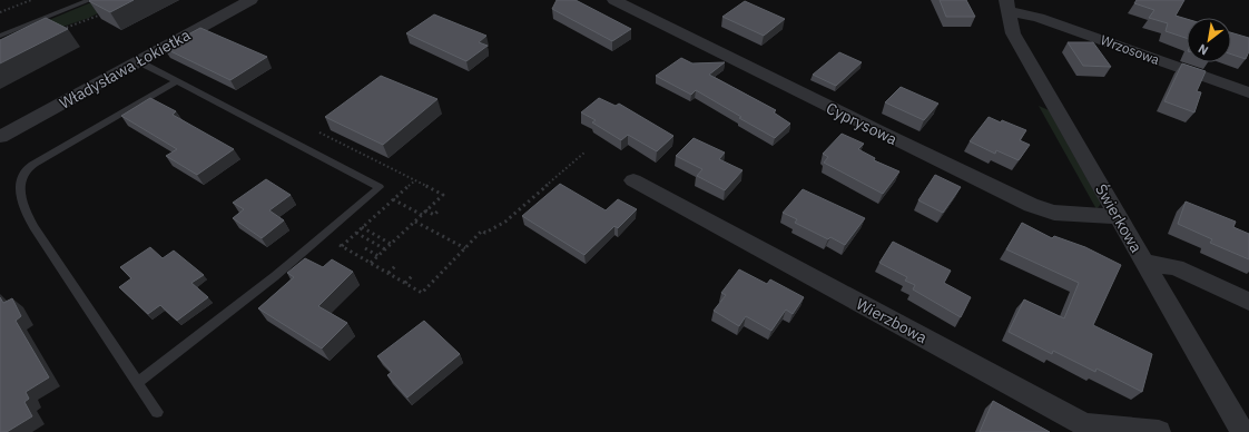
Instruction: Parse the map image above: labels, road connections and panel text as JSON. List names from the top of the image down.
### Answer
{
  "streets": {
    "street": [
      "Wrzosowa",
      "Władysława Łokietka",
      "Cyprysowa",
      "Świerkowa",
      "Wierzbowa"
    ]
  },
  "crossings": [
    ["Wrzosowa", "Świerkowa"],
    ["Cyprysowa", "Świerkowa"]
  ],
  "north": "bottom left"
}
